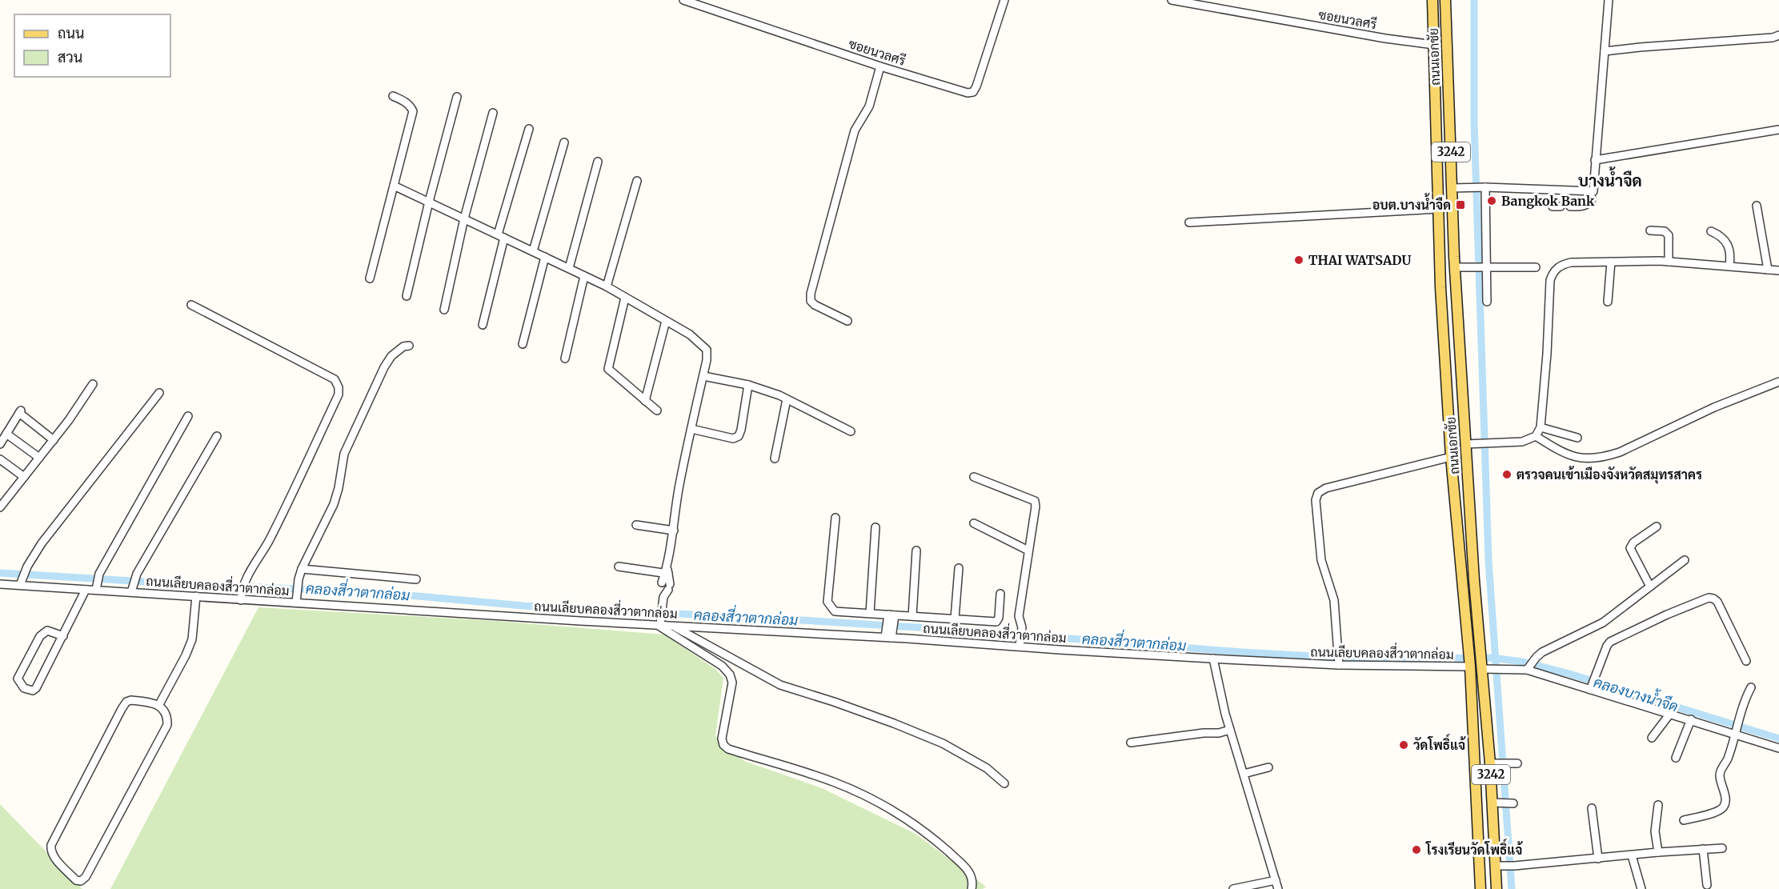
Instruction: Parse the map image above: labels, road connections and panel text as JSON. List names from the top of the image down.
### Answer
{
  "streets": {
    "main road": ["ถนนเอกชัย", "3242"],
    "street": ["ซอยนวลศรี", "ถนนเลียบคลองสี่วาตากล่อม"]
  },
  "crossings": [
    ["ซอยนวลศรี", "ถนนเอกชัย"],
    ["ถนนเอกชัย", "ถนนเลียบคลองสี่วาตากล่อม"]
  ],
  "districts": ["บางน้ำจืด"],
  "water": ["คลองสี่วาตากล่อม", "คลองบางน้ำจืด"],
  "places": {
    "other": [
      "Bangkok Bank",
      "THAI WATSADU",
      "ตรวจคนเข้าเมืองจังหวัดสมุทรสาคร",
      "วัดโพธิ์แจ้",
      "โรงเรียนวัดโพธิ์แจ้"
    ],
    "transit": ["อบต.บางน้ำจืด"]
  },
  "legend": ["ถนน", "สวน"]
}
